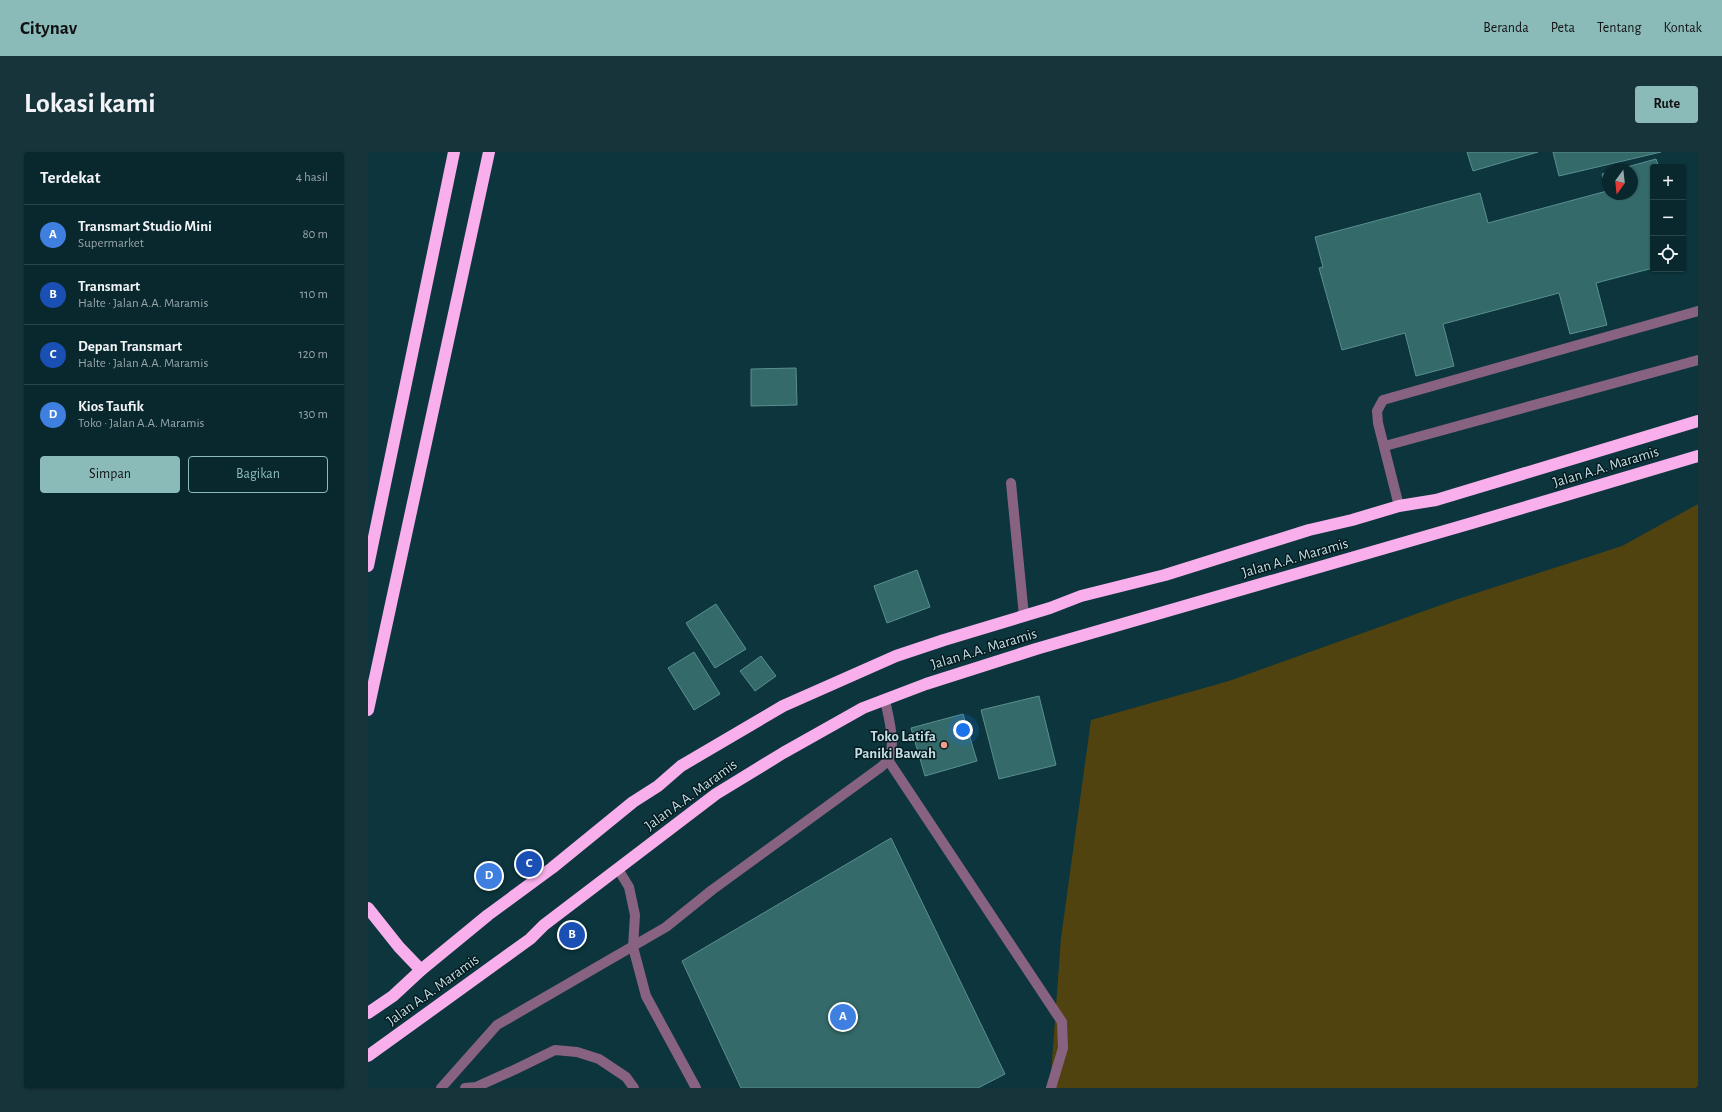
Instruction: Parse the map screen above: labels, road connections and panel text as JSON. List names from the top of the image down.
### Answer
{
  "streets": {
    "highway": ["Jalan A.A. Maramis"]
  },
  "places": ["Toko Latifa Paniki Bawah"],
  "north": "bottom",
  "page": {
    "header": "Citynav",
    "nav": [
      "Beranda",
      "Peta",
      "Tentang",
      "Kontak"
    ],
    "buttons": [
      "Rute",
      ["Simpan", "Bagikan"]
    ],
    "title": "Lokasi kami",
    "heading": ["Terdekat", "4 hasil"],
    "map_buttons": ["+", "−"],
    "list": [
      {
        "mark": "A",
        "name": "Transmart Studio Mini",
        "note": "Supermarket",
        "value": "80 m"
      },
      {
        "mark": "B",
        "name": "Transmart",
        "note": "Halte · Jalan A.A. Maramis",
        "value": "110 m"
      },
      {
        "mark": "C",
        "name": "Depan Transmart",
        "note": "Halte · Jalan A.A. Maramis",
        "value": "120 m"
      },
      {
        "mark": "D",
        "name": "Kios Taufik",
        "note": "Toko · Jalan A.A. Maramis",
        "value": "130 m"
      }
    ],
    "pins": [
      "C",
      "D",
      "B",
      "A"
    ]
  }
}
